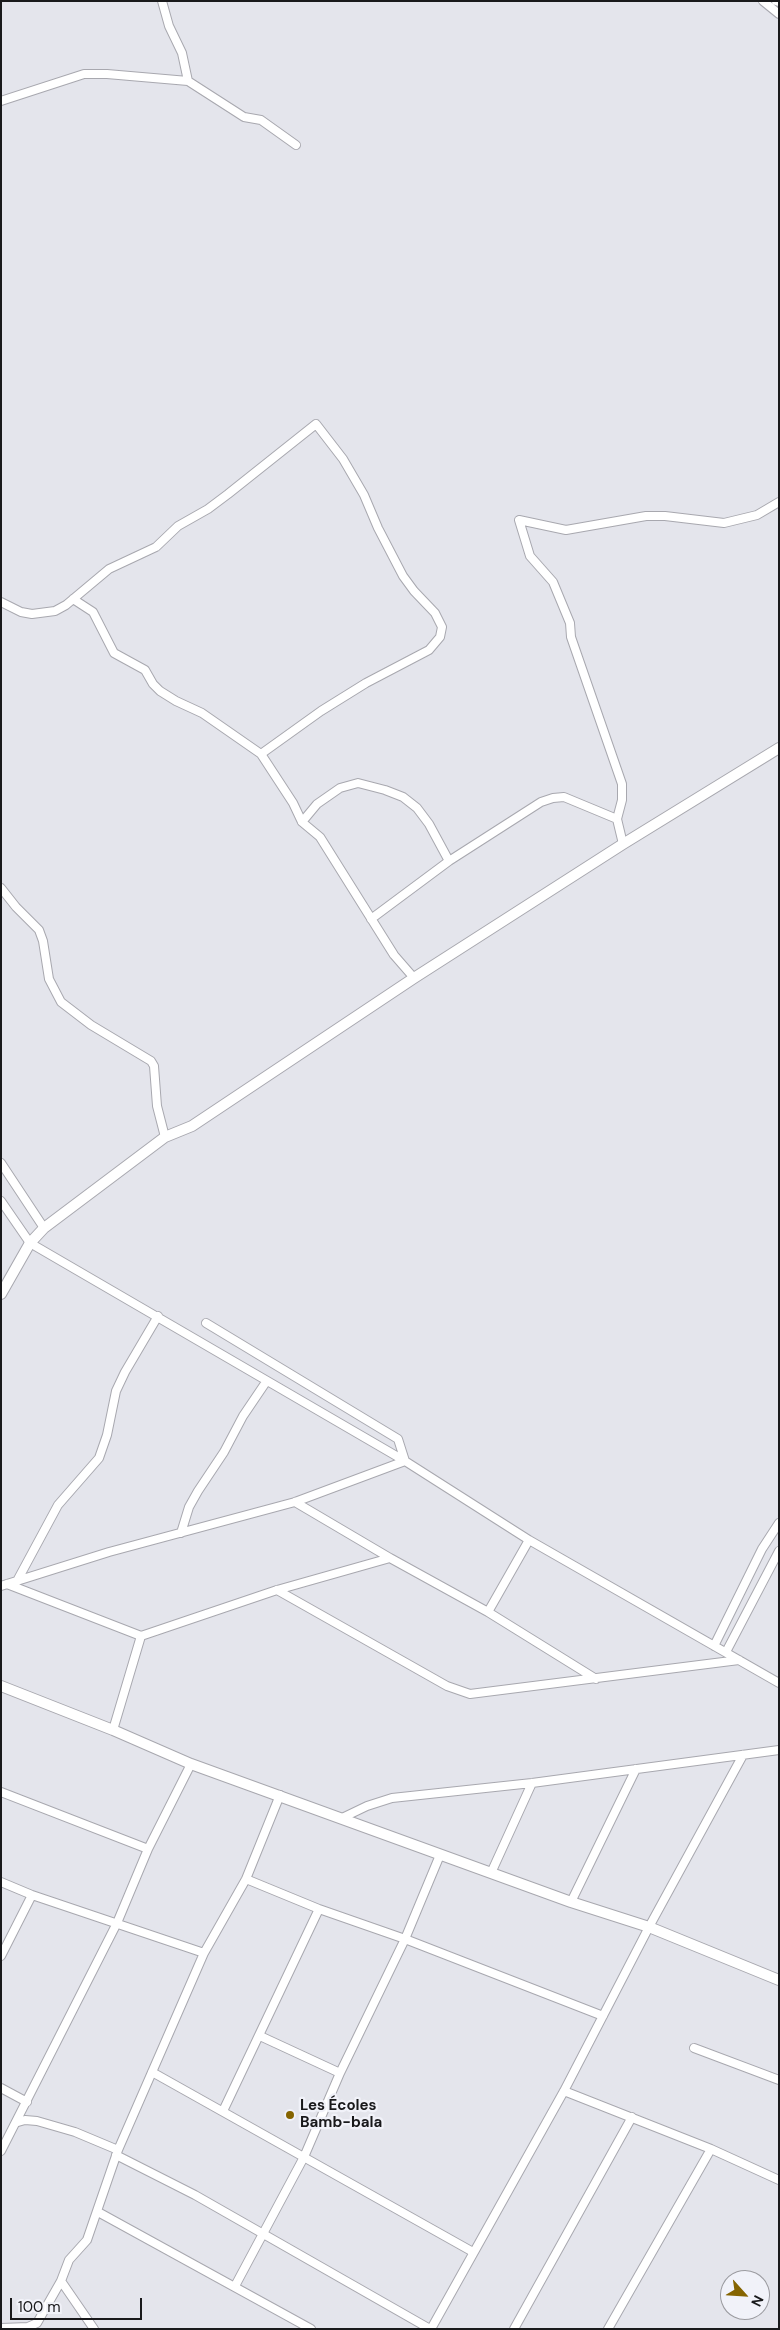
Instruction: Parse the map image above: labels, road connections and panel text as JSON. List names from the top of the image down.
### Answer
{
  "places": ["Les Écoles Bamb-bala"],
  "scale_bar": "100 m",
  "north": "bottom right"
}
